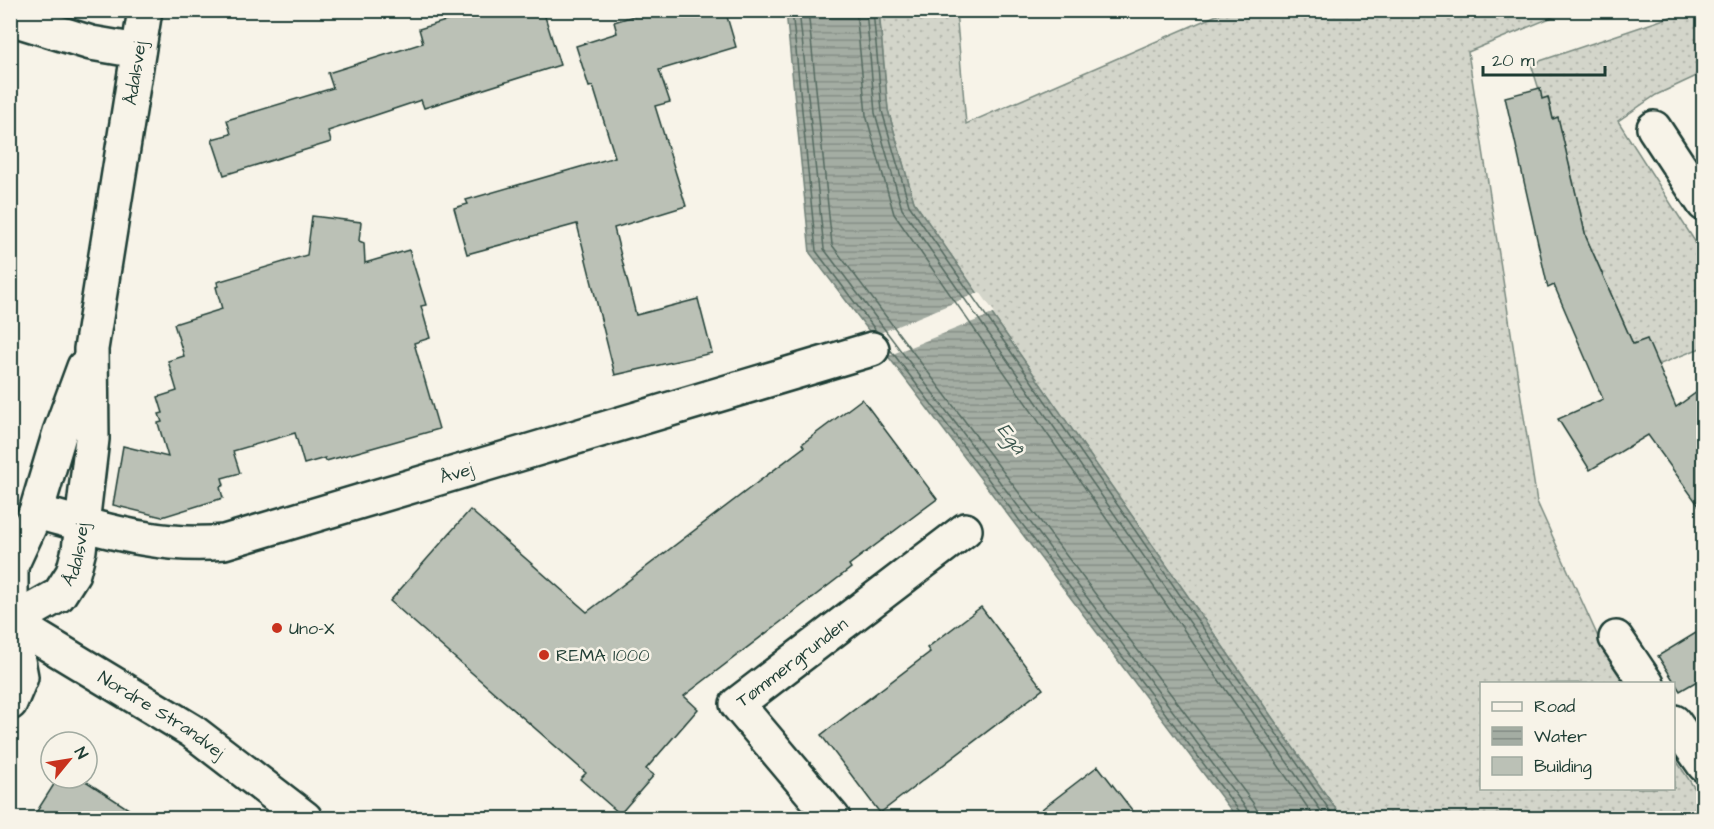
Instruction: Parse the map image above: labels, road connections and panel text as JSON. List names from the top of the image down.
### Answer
{
  "streets": {
    "street": [
      "Ådalsvej",
      "Åvej",
      "Tømmergrunden",
      "Nordre Strandvej"
    ]
  },
  "crossings": [
    ["Ådalsvej", "Åvej"],
    ["Ådalsvej", "Nordre Strandvej"]
  ],
  "water": ["Egå"],
  "places": ["Uno-X", "REMA 1000"],
  "legend": ["Road", "Water", "Building"],
  "scale_bar": "20 m",
  "north": "top right"
}
